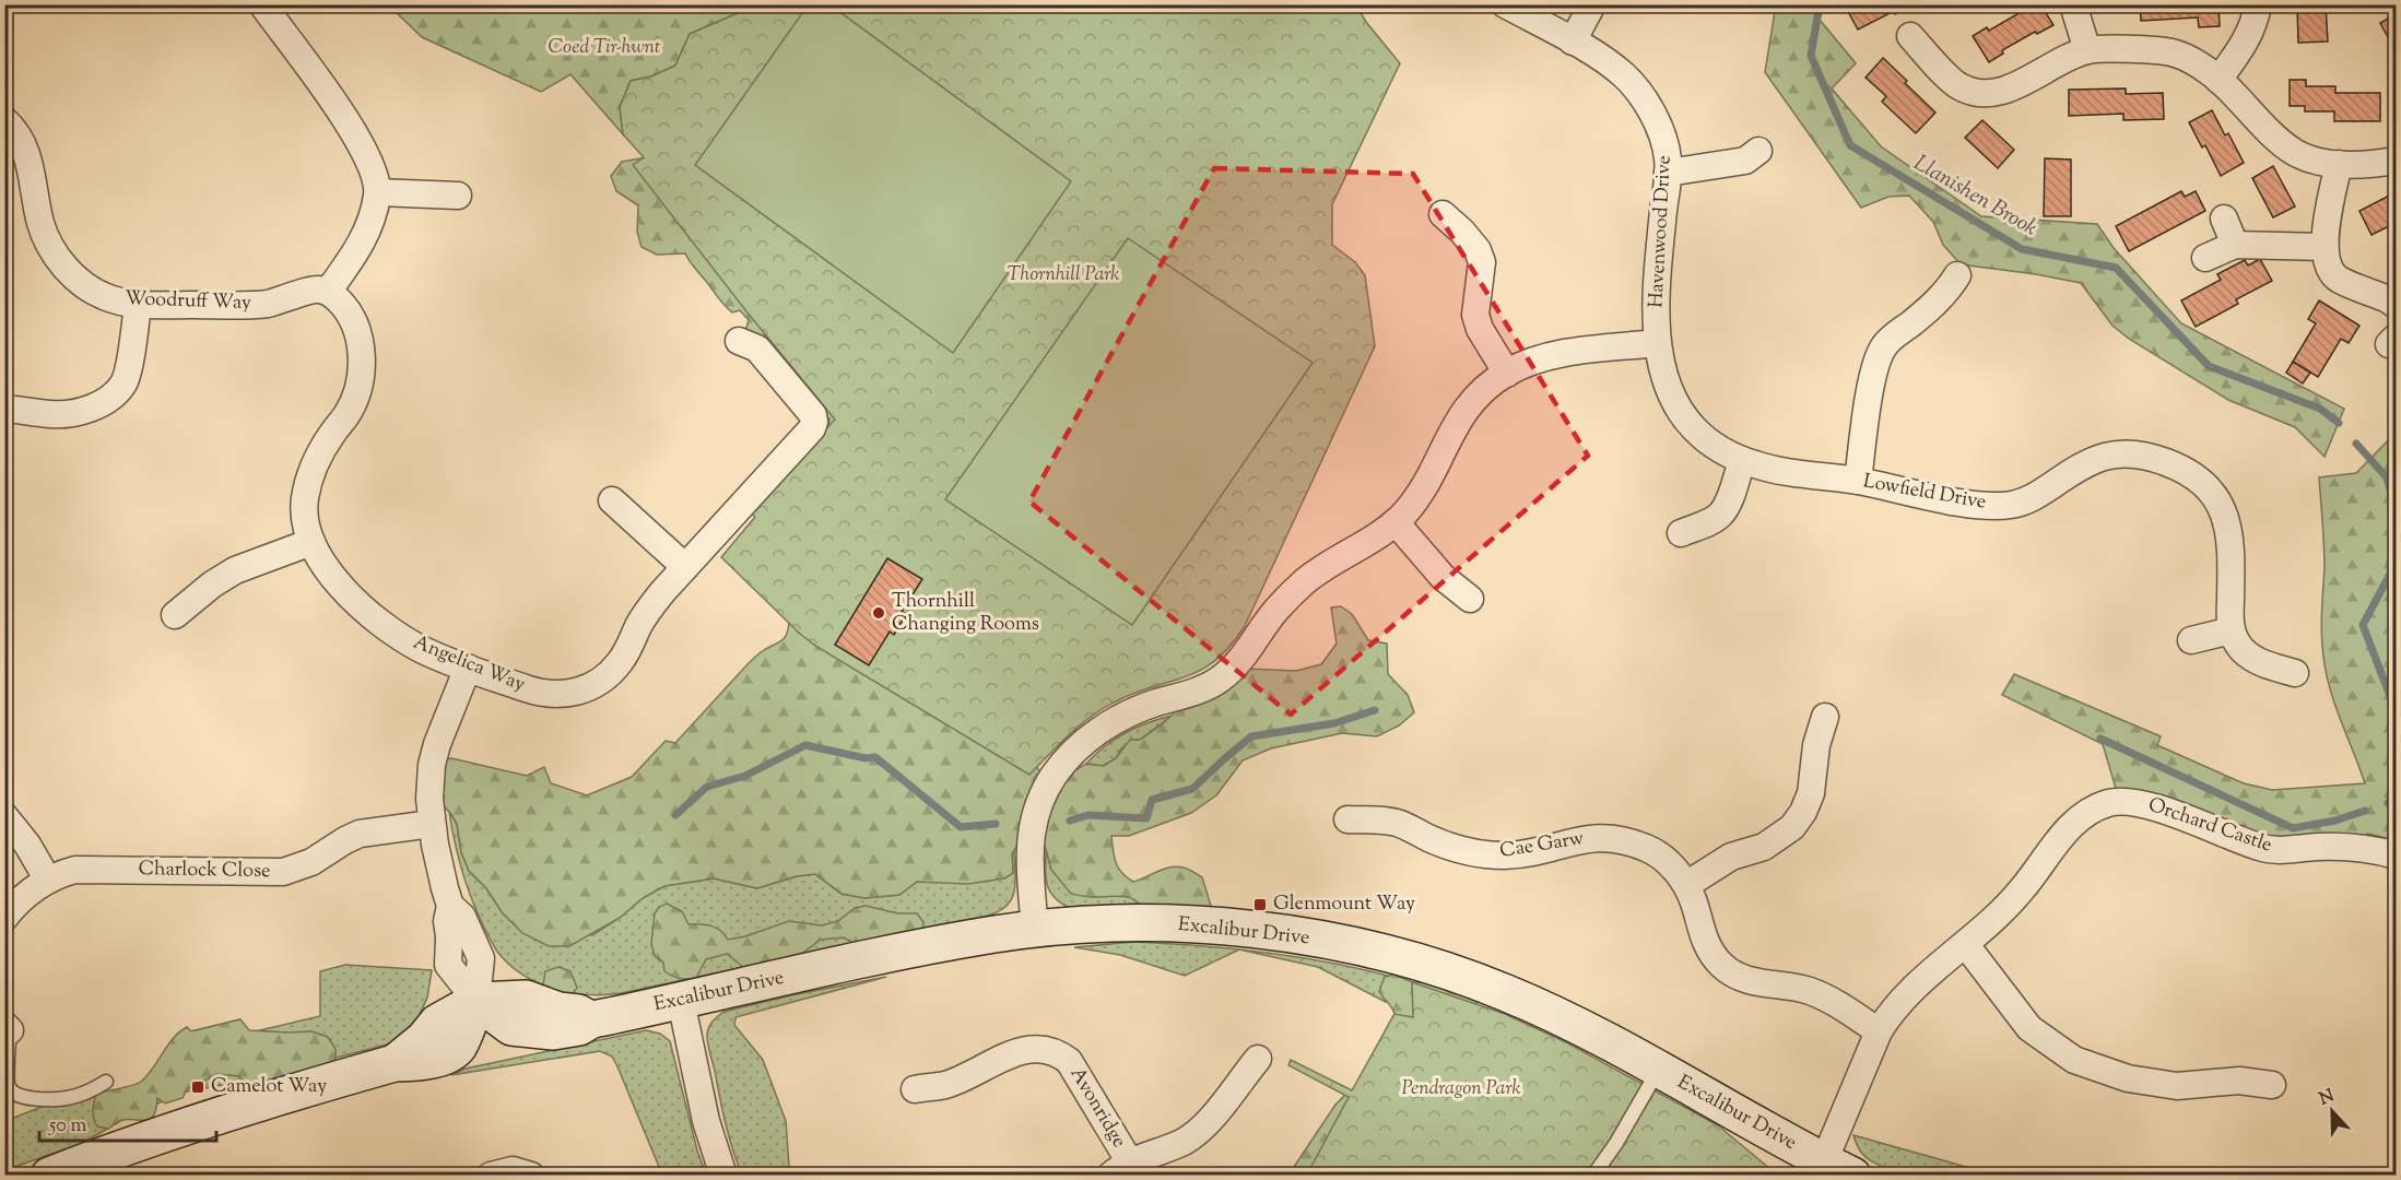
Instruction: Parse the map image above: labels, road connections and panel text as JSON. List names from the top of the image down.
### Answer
{
  "streets": {
    "street": [
      "Havenwood Drive",
      "Woodruff Way",
      "Lowfield Drive",
      "Angelica Way",
      "Orchard Castle",
      "Cae Garw",
      "Charlock Close",
      "Excalibur Drive",
      "Avonridge"
    ]
  },
  "crossings": [
    ["Havenwood Drive", "Lowfield Drive"],
    ["Woodruff Way", "Angelica Way"],
    ["Orchard Castle", "Cae Garw"],
    ["Orchard Castle", "Excalibur Drive"]
  ],
  "water": ["Llanishen Brook"],
  "parks": ["Coed Tir-hwnt", "Thornhill Park", "Pendragon Park"],
  "places": {
    "other": ["Thornhill Changing Rooms"],
    "transit": ["Glenmount Way", "Camelot Way"]
  },
  "scale_bar": "50 m",
  "north": "top"
}
